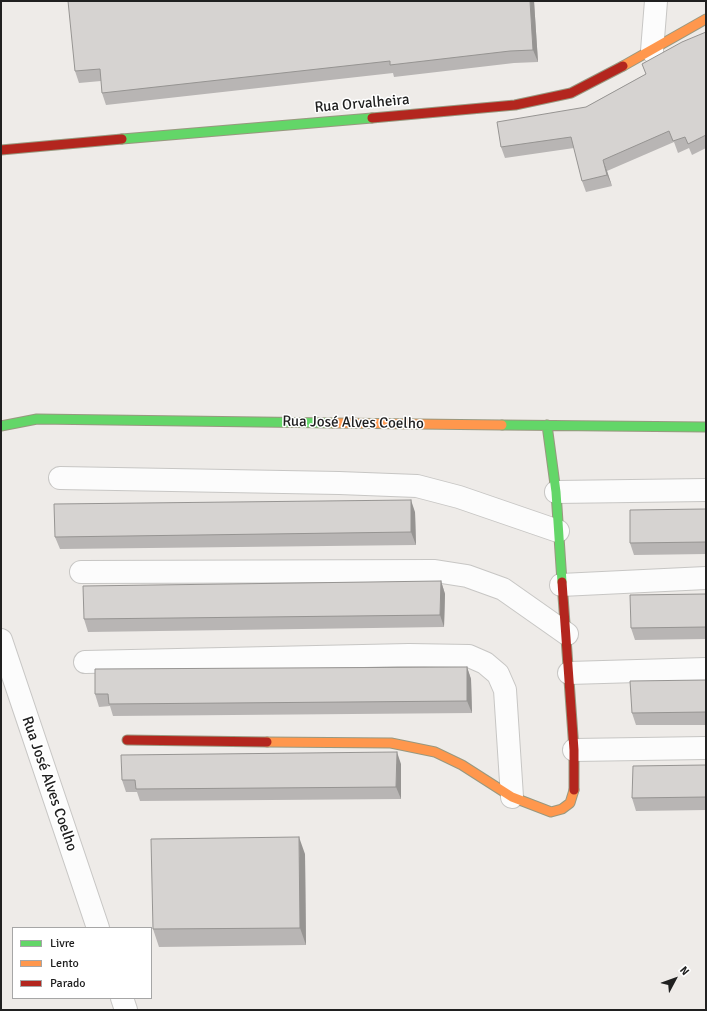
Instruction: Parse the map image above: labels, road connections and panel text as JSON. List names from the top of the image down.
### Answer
{
  "streets": {
    "street": ["Rua Orvalheira", "Rua José Alves Coelho"]
  },
  "legend": ["Livre", "Lento", "Parado"],
  "north": "top right"
}
